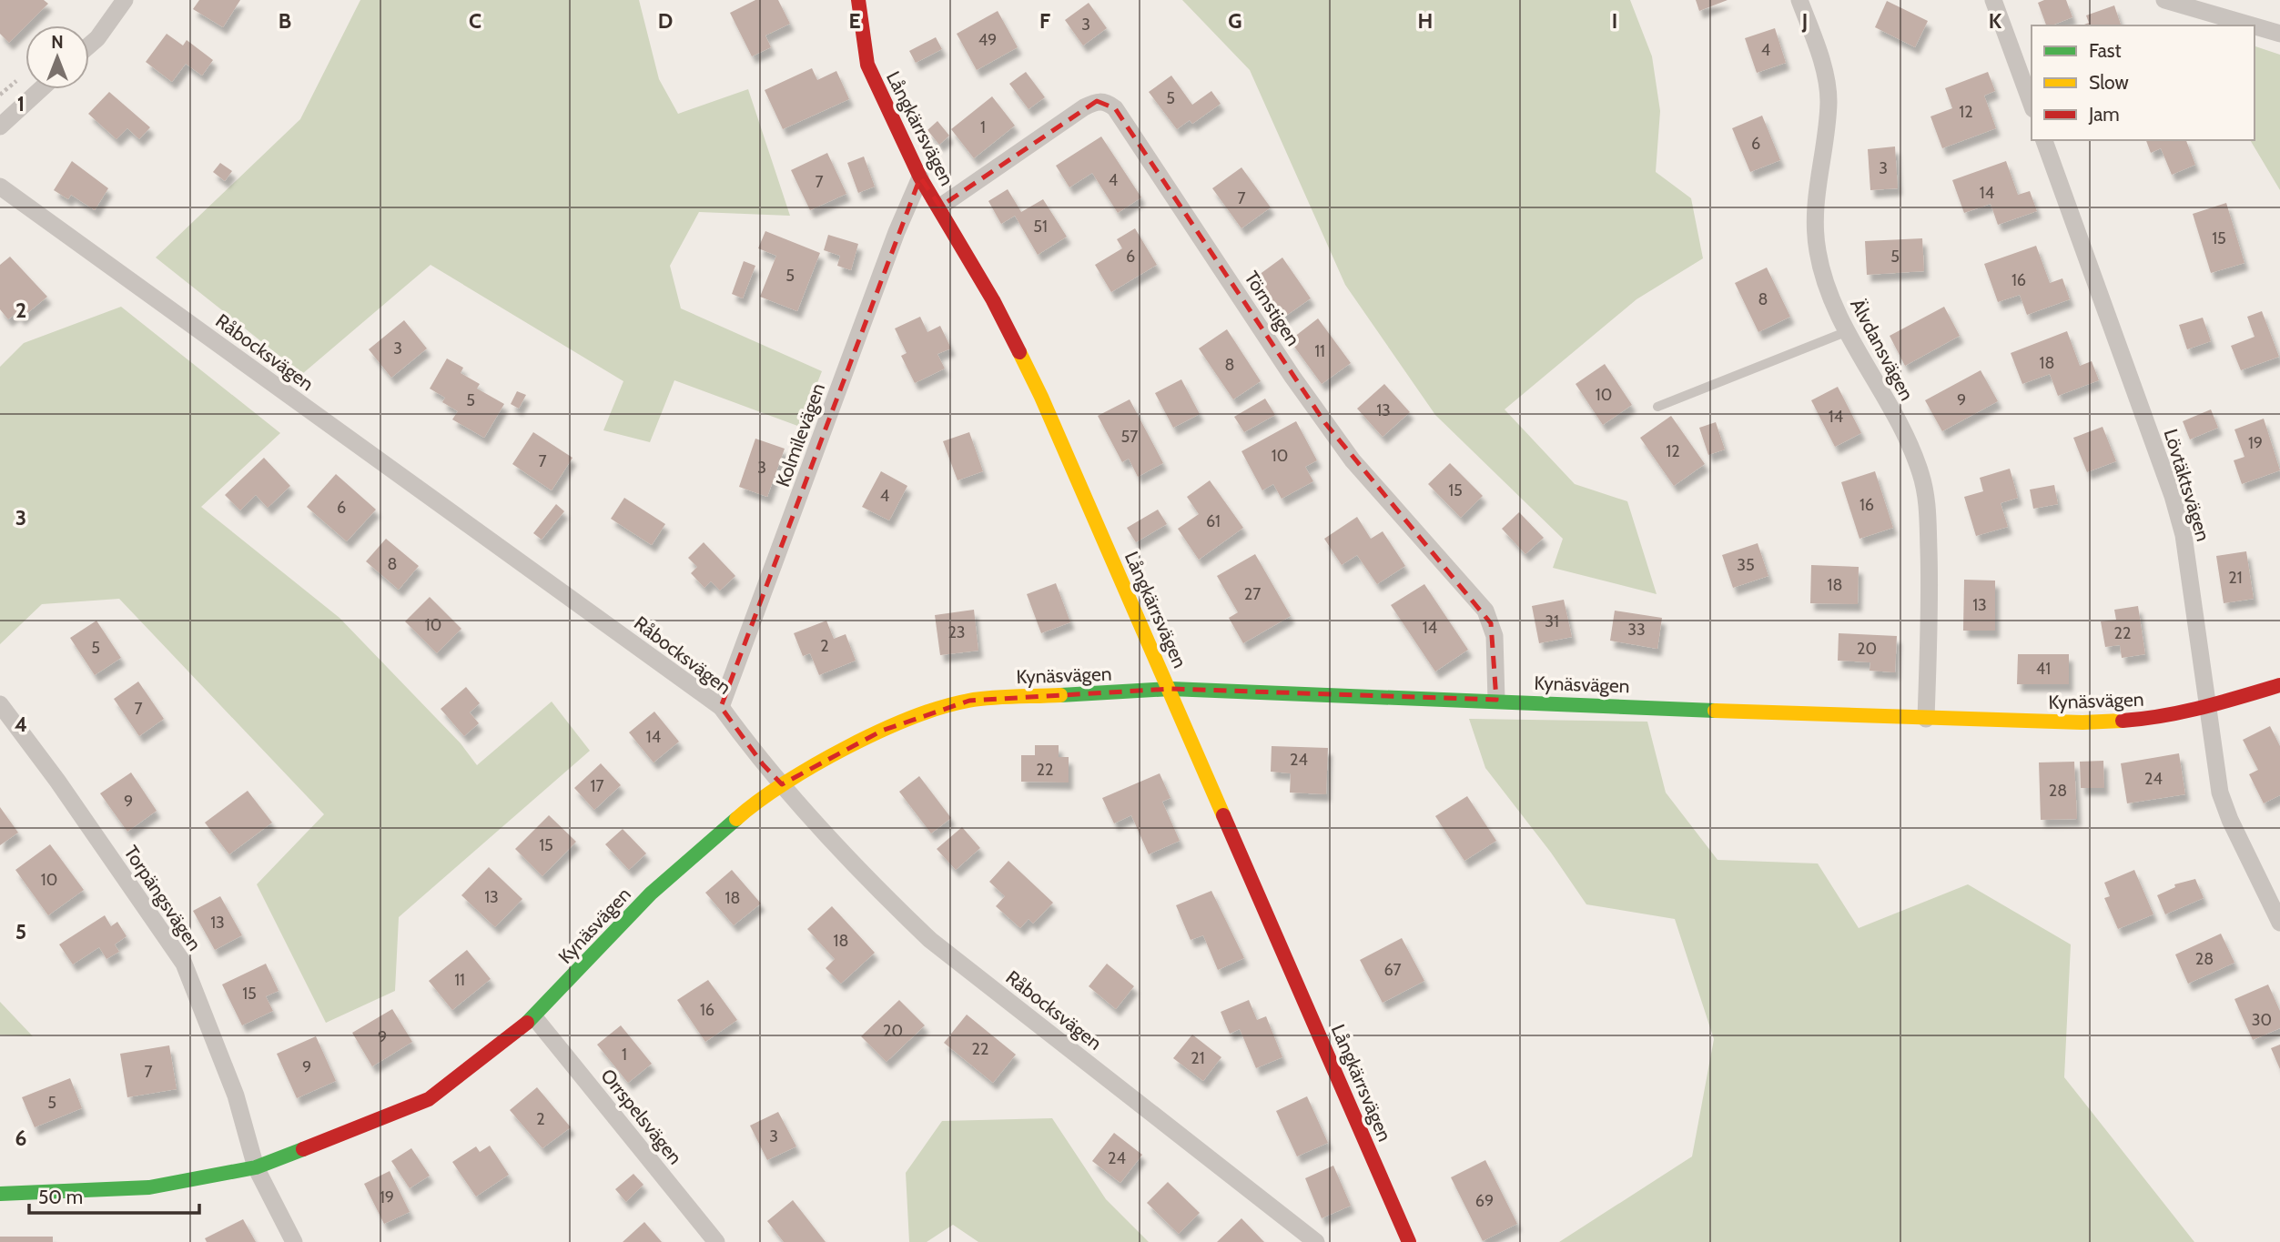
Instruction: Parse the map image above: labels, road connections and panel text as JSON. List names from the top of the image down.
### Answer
{
  "streets": {
    "street": [
      "Långkärrsvägen",
      "Törnstigen",
      "Älvdansvägen",
      "Råbocksvägen",
      "Kolmilevägen",
      "Lövtäktsvägen",
      "Kynäsvägen",
      "Torpängsvägen",
      "Orrspelsvägen"
    ]
  },
  "crossings": [
    ["Långkärrsvägen", "Törnstigen"],
    ["Långkärrsvägen", "Kolmilevägen"],
    ["Långkärrsvägen", "Kynäsvägen"],
    ["Törnstigen", "Kynäsvägen"],
    ["Älvdansvägen", "Kynäsvägen"],
    ["Råbocksvägen", "Kolmilevägen"],
    ["Råbocksvägen", "Kynäsvägen"],
    ["Lövtäktsvägen", "Kynäsvägen"],
    ["Kynäsvägen", "Torpängsvägen"],
    ["Kynäsvägen", "Orrspelsvägen"]
  ],
  "house_numbers": [
    "3",
    "49",
    "4",
    "5",
    "12",
    "1",
    "6",
    "3",
    "4",
    "7",
    "14",
    "7",
    "51",
    "15",
    "6",
    "5",
    "5",
    "16",
    "8",
    "3",
    "11",
    "18",
    "8",
    "10",
    "5",
    "9",
    "13",
    "14",
    "57",
    "19",
    "12",
    "10",
    "7",
    "3",
    "15",
    "4",
    "16",
    "6",
    "61",
    "8",
    "35",
    "21",
    "18",
    "27",
    "13",
    "31",
    "10",
    "14",
    "33",
    "23",
    "22",
    "2",
    "5",
    "20",
    "41",
    "7",
    "14",
    "24",
    "22",
    "24",
    "17",
    "28",
    "9",
    "15",
    "10",
    "13",
    "18",
    "13",
    "18",
    "28",
    "67",
    "11",
    "15",
    "16",
    "30",
    "20",
    "9",
    "22",
    "1",
    "21",
    "9",
    "7",
    "5",
    "2",
    "3",
    "24",
    "19",
    "69"
  ],
  "legend": ["Fast", "Slow", "Jam"],
  "scale_bar": "50 m",
  "north": "top",
  "grid": {
    "columns": [
      "B",
      "C",
      "D",
      "E",
      "F",
      "G",
      "H",
      "I",
      "J",
      "K"
    ],
    "rows": [
      "1",
      "2",
      "3",
      "4",
      "5",
      "6"
    ]
  }
}
